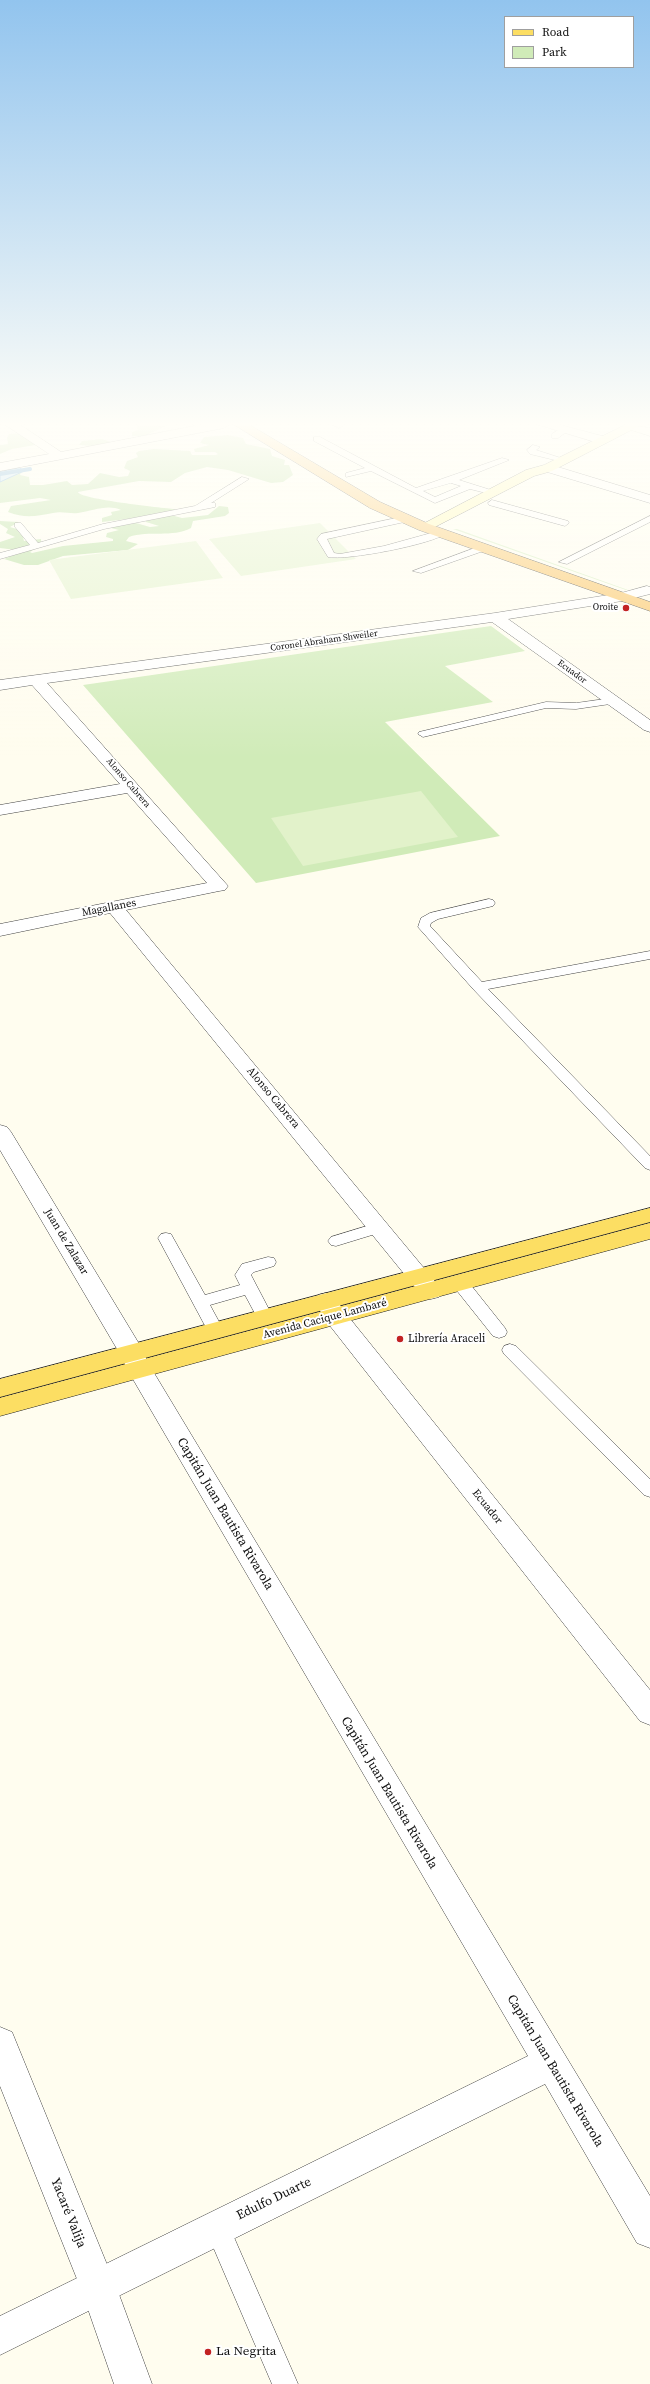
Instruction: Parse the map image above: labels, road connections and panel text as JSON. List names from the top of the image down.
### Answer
{
  "streets": {
    "main road": ["Avenida Cacique Lambaré"],
    "street": [
      "Coronel Abraham Shweiler",
      "Ecuador",
      "Alonso Cabrera",
      "Magallanes",
      "Juan de Zalazar",
      "Capitán Juan Bautista Rivarola",
      "Edulfo Duarte",
      "Yacaré Valija"
    ]
  },
  "crossings": [
    ["Coronel Abraham Shweiler", "Ecuador"],
    ["Coronel Abraham Shweiler", "Alonso Cabrera"],
    ["Ecuador", "Avenida Cacique Lambaré"],
    ["Alonso Cabrera", "Magallanes"],
    ["Alonso Cabrera", "Avenida Cacique Lambaré"],
    ["Juan de Zalazar", "Avenida Cacique Lambaré"],
    ["Juan de Zalazar", "Capitán Juan Bautista Rivarola"],
    ["Avenida Cacique Lambaré", "Capitán Juan Bautista Rivarola"],
    ["Capitán Juan Bautista Rivarola", "Edulfo Duarte"],
    ["Edulfo Duarte", "Yacaré Valija"]
  ],
  "places": ["Oroite", "Librería Araceli", "La Negrita"],
  "legend": ["Road", "Park"]
}
